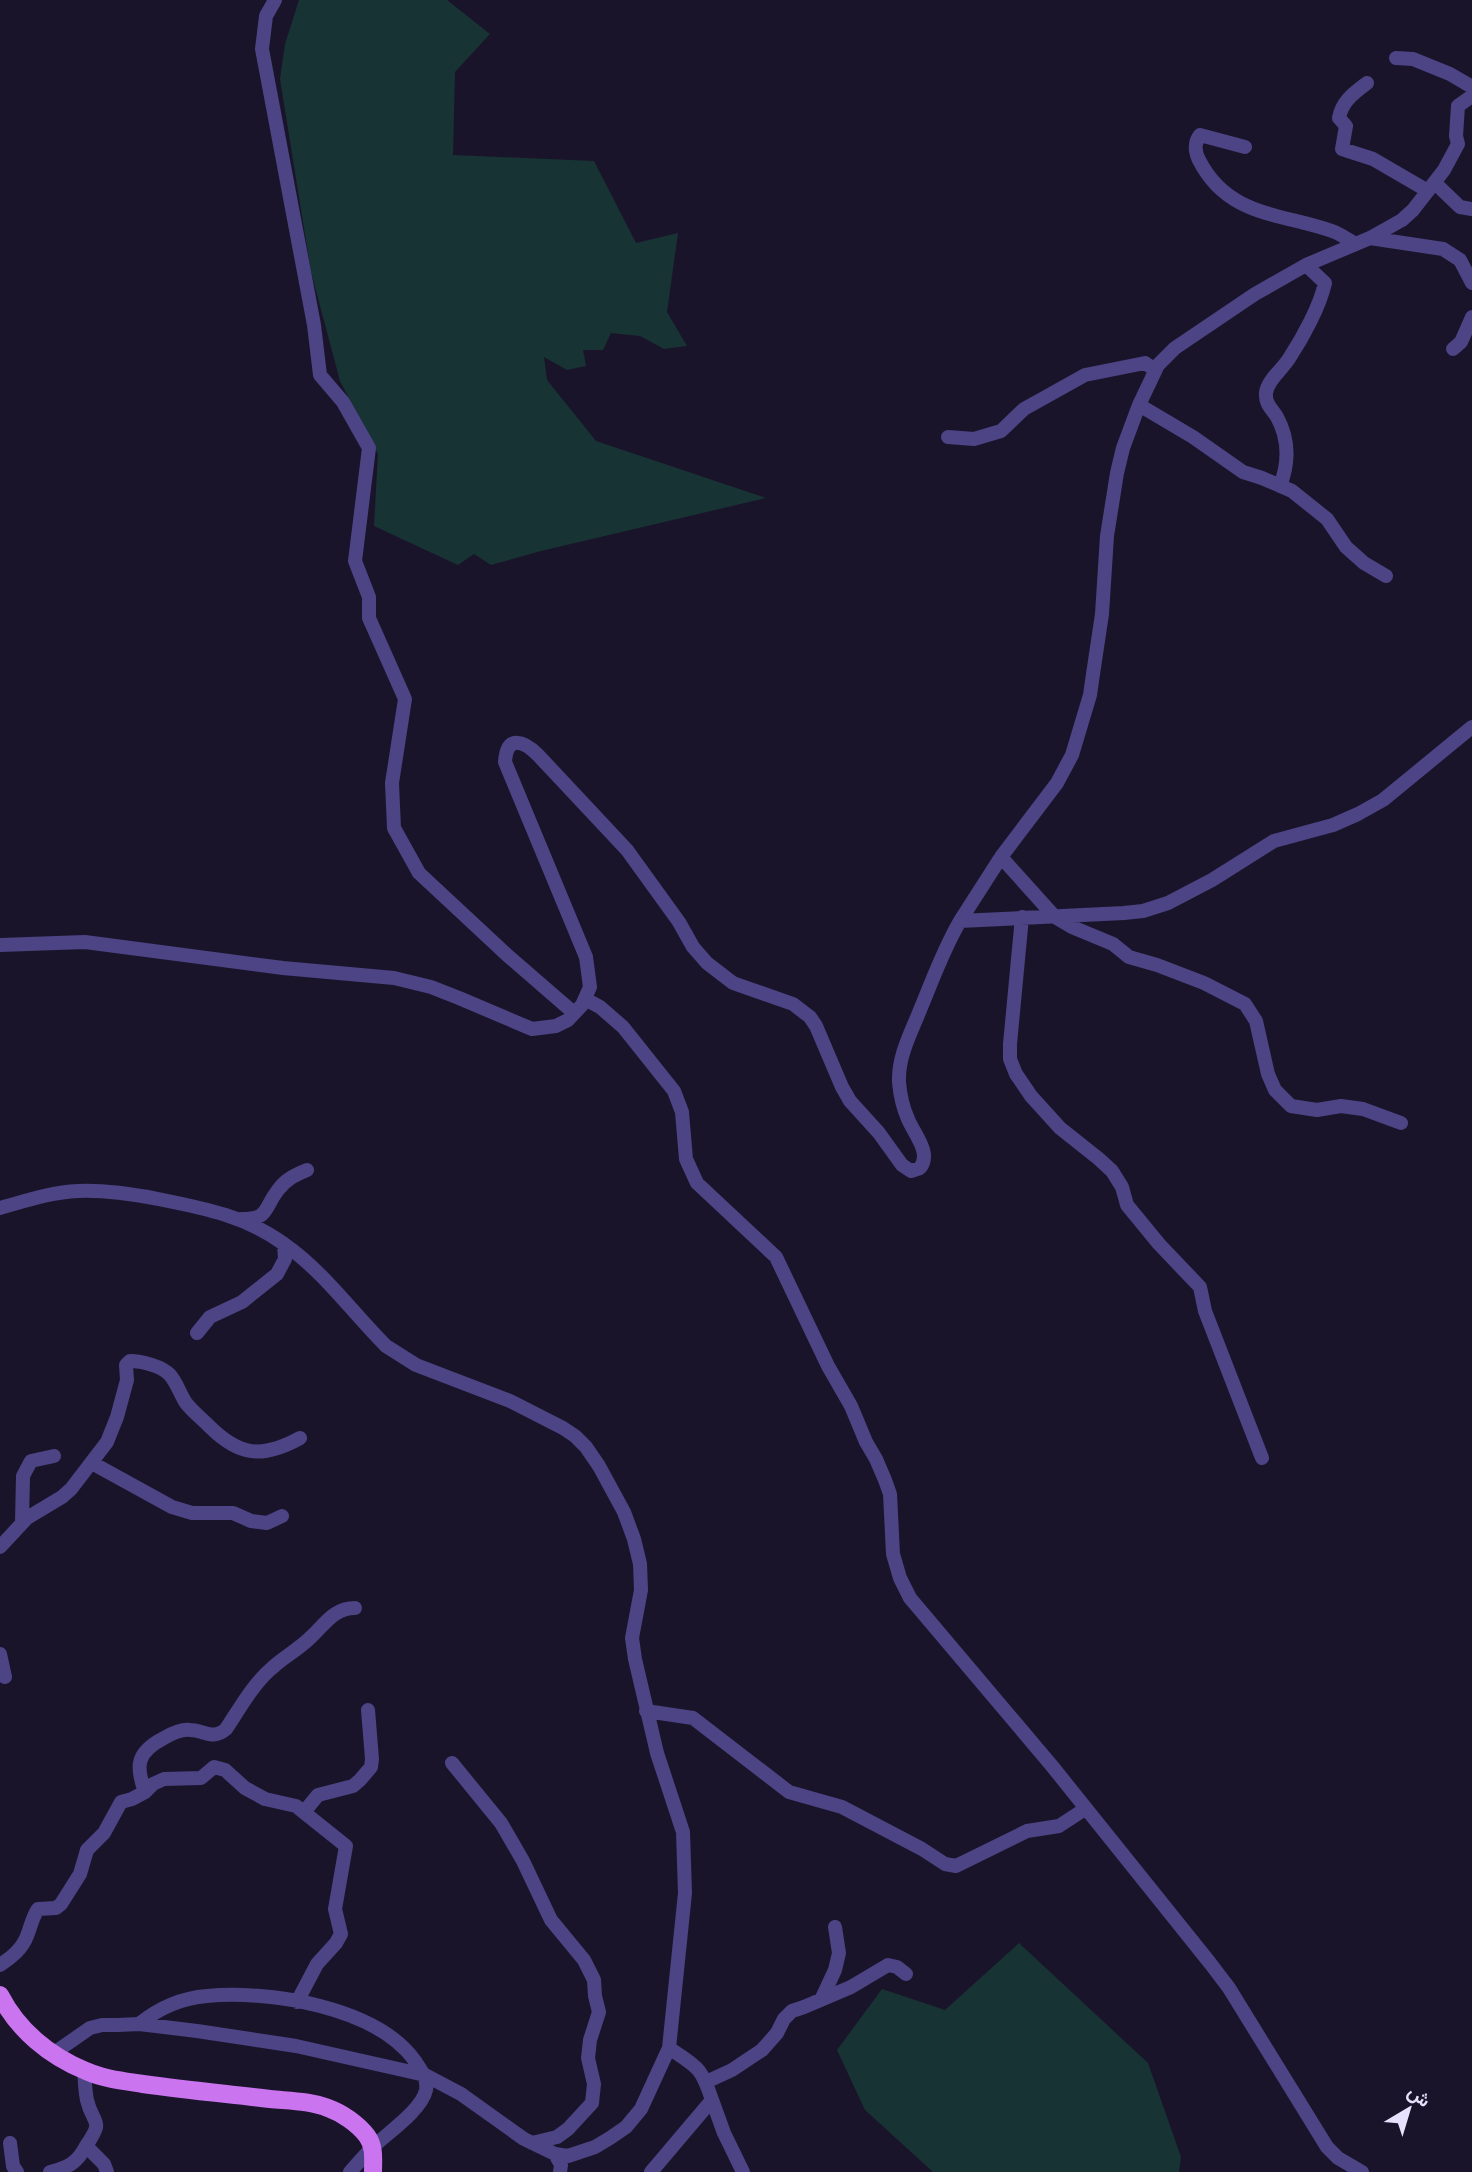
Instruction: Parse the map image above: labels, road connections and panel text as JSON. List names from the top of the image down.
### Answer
{
  "north": "top right"
}
